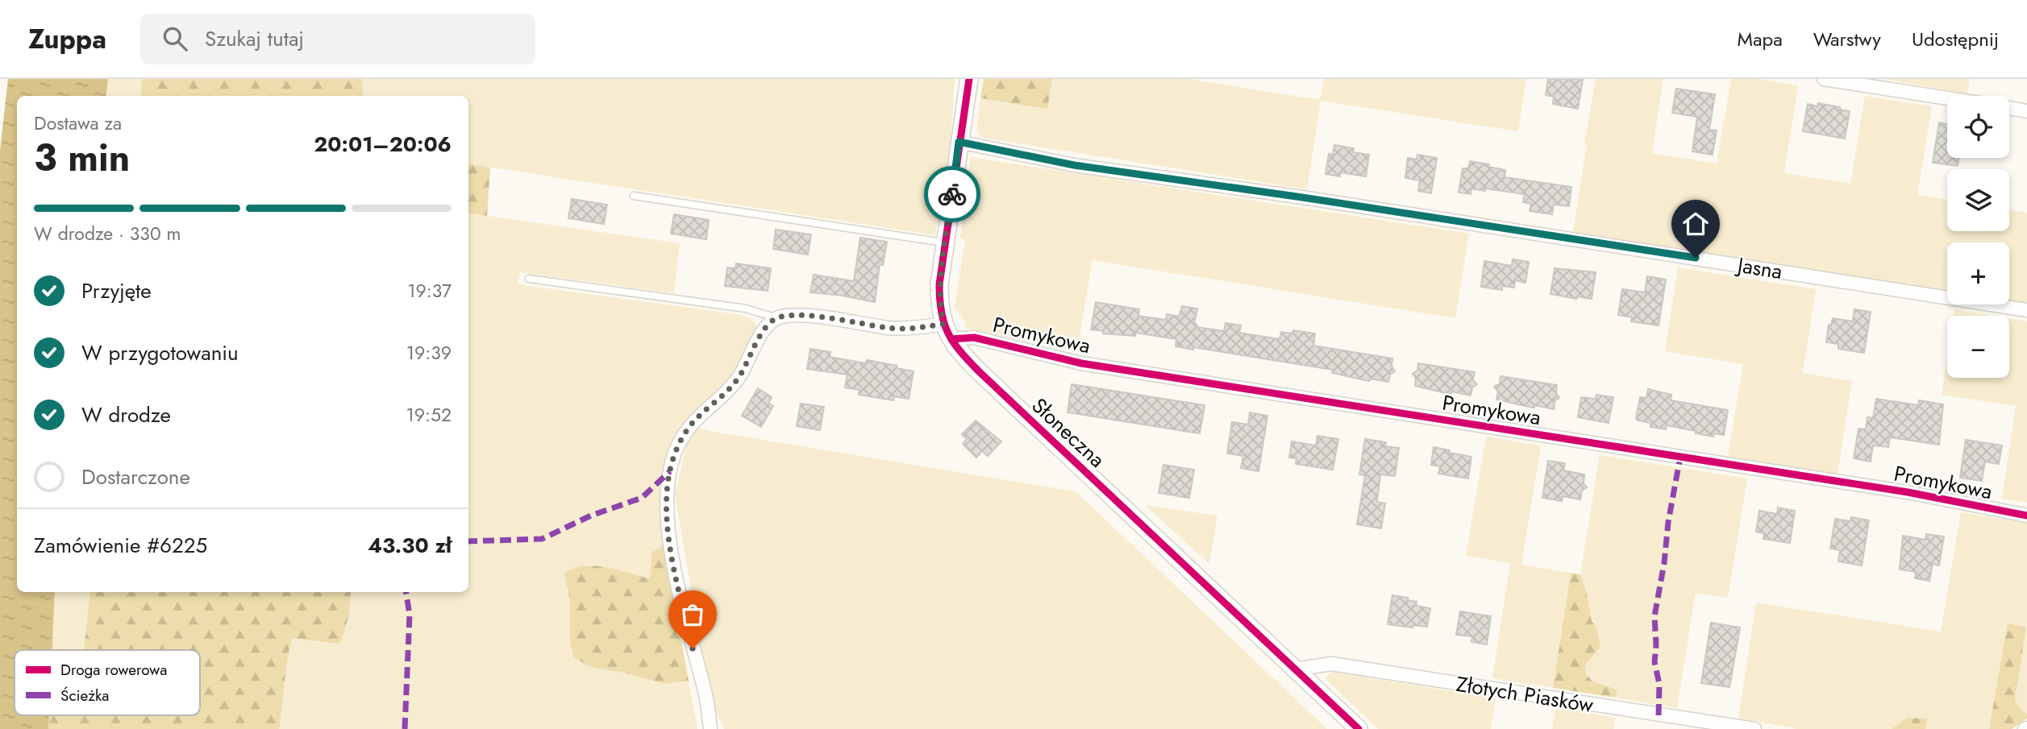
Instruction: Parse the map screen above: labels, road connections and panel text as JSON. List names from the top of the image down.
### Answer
{
  "streets": {
    "street": [
      "Jasna",
      "Promykowa",
      "Słoneczna",
      "Złotych Piasków"
    ]
  },
  "crossings": [
    ["Jasna", "Słoneczna"],
    ["Promykowa", "Słoneczna"],
    ["Słoneczna", "Złotych Piasków"]
  ],
  "legend": ["Droga rowerowa", "Ścieżka"],
  "page": {
    "header": "Zuppa",
    "search": "Szukaj tutaj",
    "nav": ["Mapa", "Warstwy", "Udostępnij"],
    "map_buttons": ["+", "−"],
    "heading": ["3 min", "Dostawa za", "20:01–20:06"],
    "panel": ["Zamówienie #6225", "43.30 zł"],
    "bar": "W drodze · 330 m",
    "list": [
      ["Przyjęte", "19:37"],
      ["W przygotowaniu", "19:39"],
      ["W drodze", "19:52"],
      "Dostarczone"
    ]
  }
}
